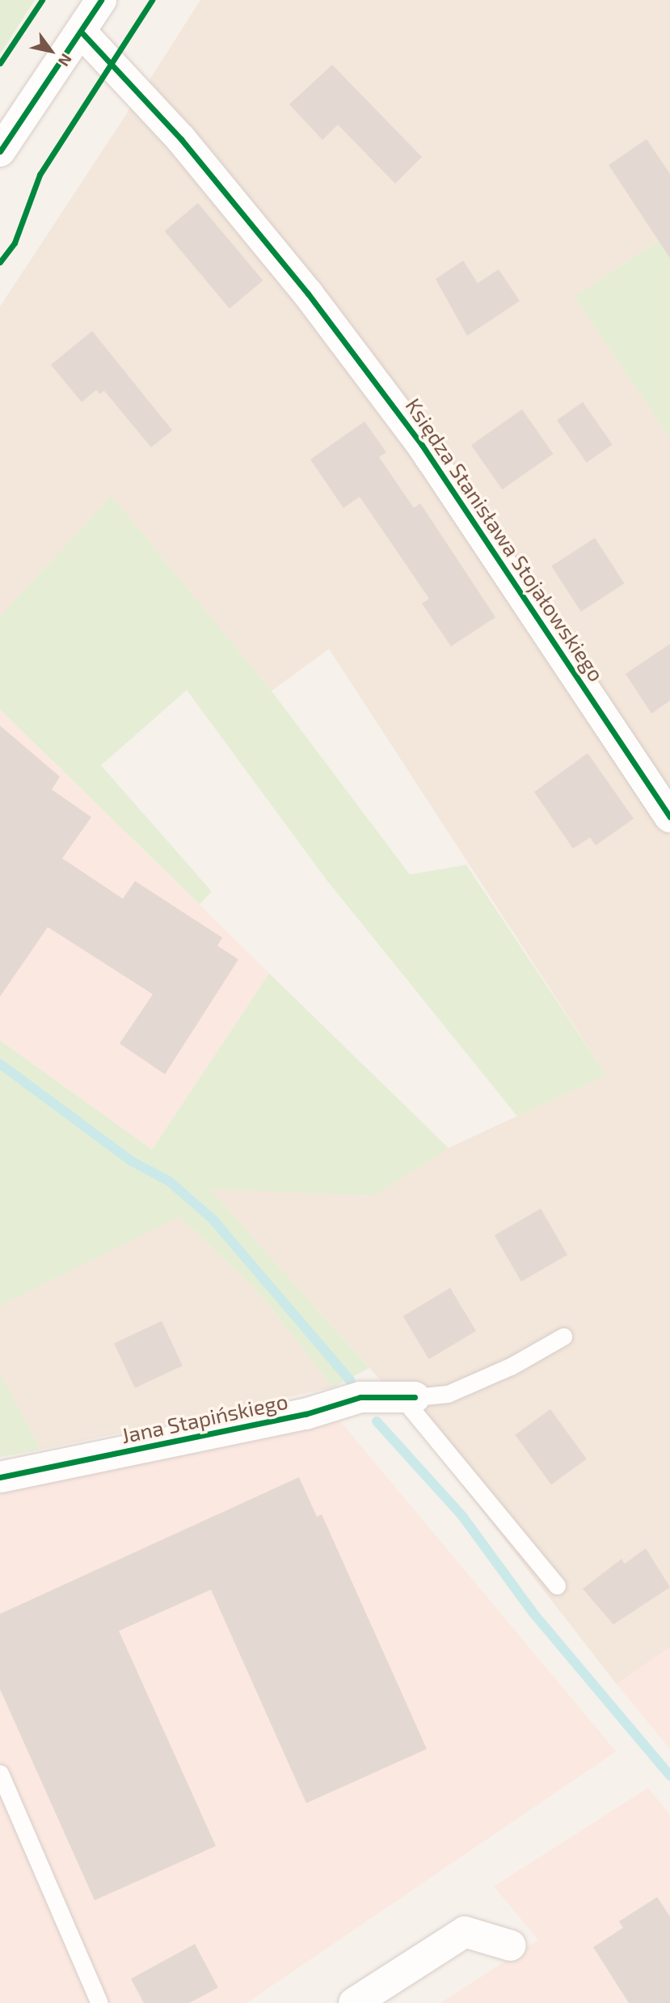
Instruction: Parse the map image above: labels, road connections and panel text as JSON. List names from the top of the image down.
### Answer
{
  "streets": {
    "street": ["Księdza Stanisława Stojałowskiego", "Jana Stapińskiego"]
  },
  "north": "bottom right"
}
